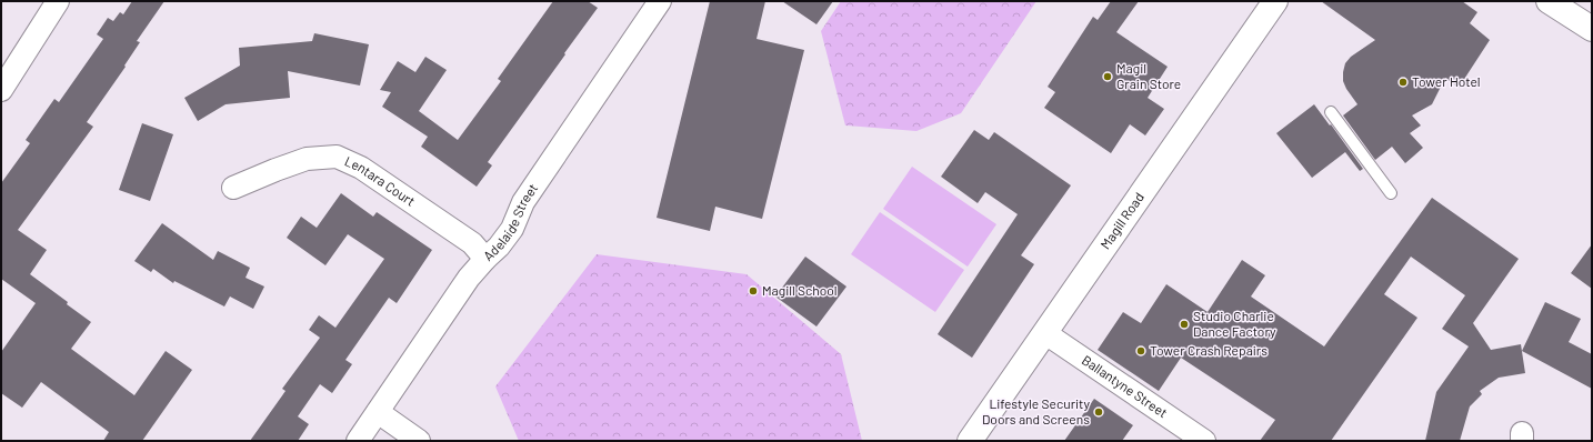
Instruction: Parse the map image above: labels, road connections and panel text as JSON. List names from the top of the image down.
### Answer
{
  "streets": {
    "main road": ["Magill Road"],
    "street": ["Lentara Court", "Adelaide Street", "Ballantyne Street"]
  },
  "crossings": [
    ["Lentara Court", "Adelaide Street"],
    ["Magill Road", "Ballantyne Street"]
  ],
  "places": [
    "Magil Grain Store",
    "Tower Hotel",
    "Magill School",
    "Studio Charlie Dance Factory",
    "Tower Crash Repairs",
    "Lifestyle Security Doors and Screens"
  ]
}
